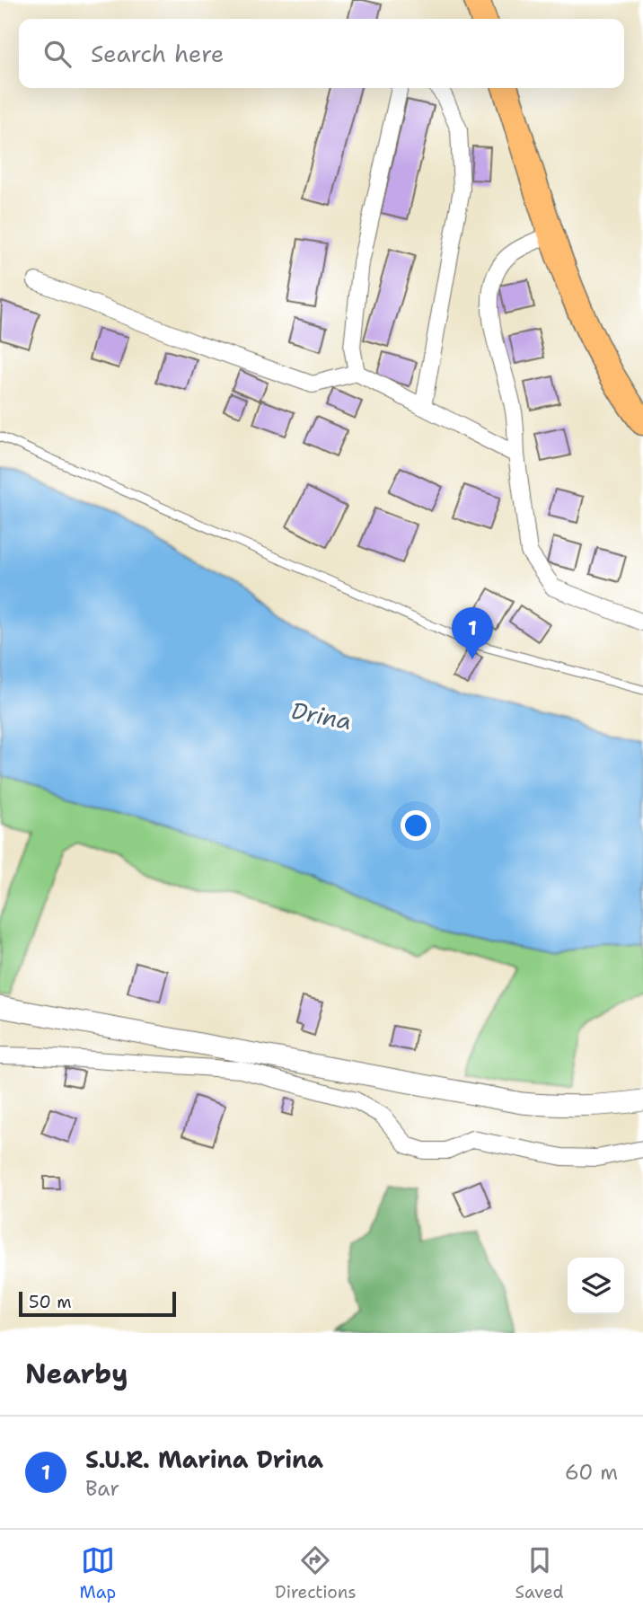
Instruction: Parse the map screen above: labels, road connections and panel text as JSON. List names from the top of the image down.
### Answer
{
  "water": ["Drina"],
  "scale_bar": "50 m",
  "page": {
    "search": "Search here",
    "pins": "1",
    "scale": "50 m",
    "heading": "Nearby",
    "list": [
      {
        "mark": "1",
        "name": "S.U.R. Marina Drina",
        "note": "Bar",
        "value": "60 m"
      }
    ],
    "nav": ["Map", "Directions", "Saved"]
  }
}
